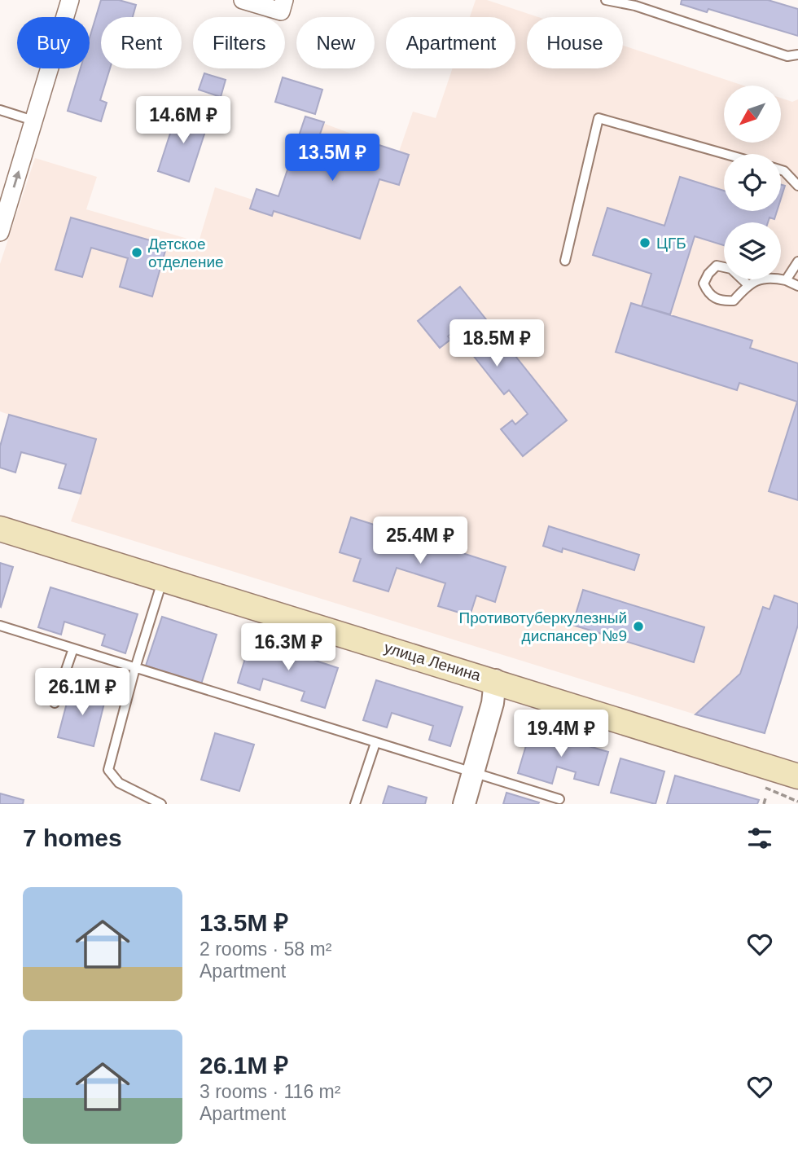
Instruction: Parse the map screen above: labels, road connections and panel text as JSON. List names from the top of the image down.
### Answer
{
  "streets": {
    "main road": ["улица Ленина"]
  },
  "places": ["ЦГБ", "Детское отделение", "Противотуберкулезный диспансер №9"],
  "north": "bottom left",
  "page": {
    "chip": [
      "Buy",
      "Rent",
      "Filters",
      "New",
      "Apartment",
      "House"
    ],
    "price": [
      "14.6M ₽",
      "13.5M ₽",
      "18.5M ₽",
      "25.4M ₽",
      "16.3M ₽",
      "26.1M ₽",
      "19.4M ₽"
    ],
    "heading": "7 homes",
    "list": [
      {
        "name": "13.5M ₽",
        "note": "2 rooms · 58 m² · Apartment"
      },
      {
        "name": "26.1M ₽",
        "note": "3 rooms · 116 m² · Apartment"
      }
    ]
  }
}
